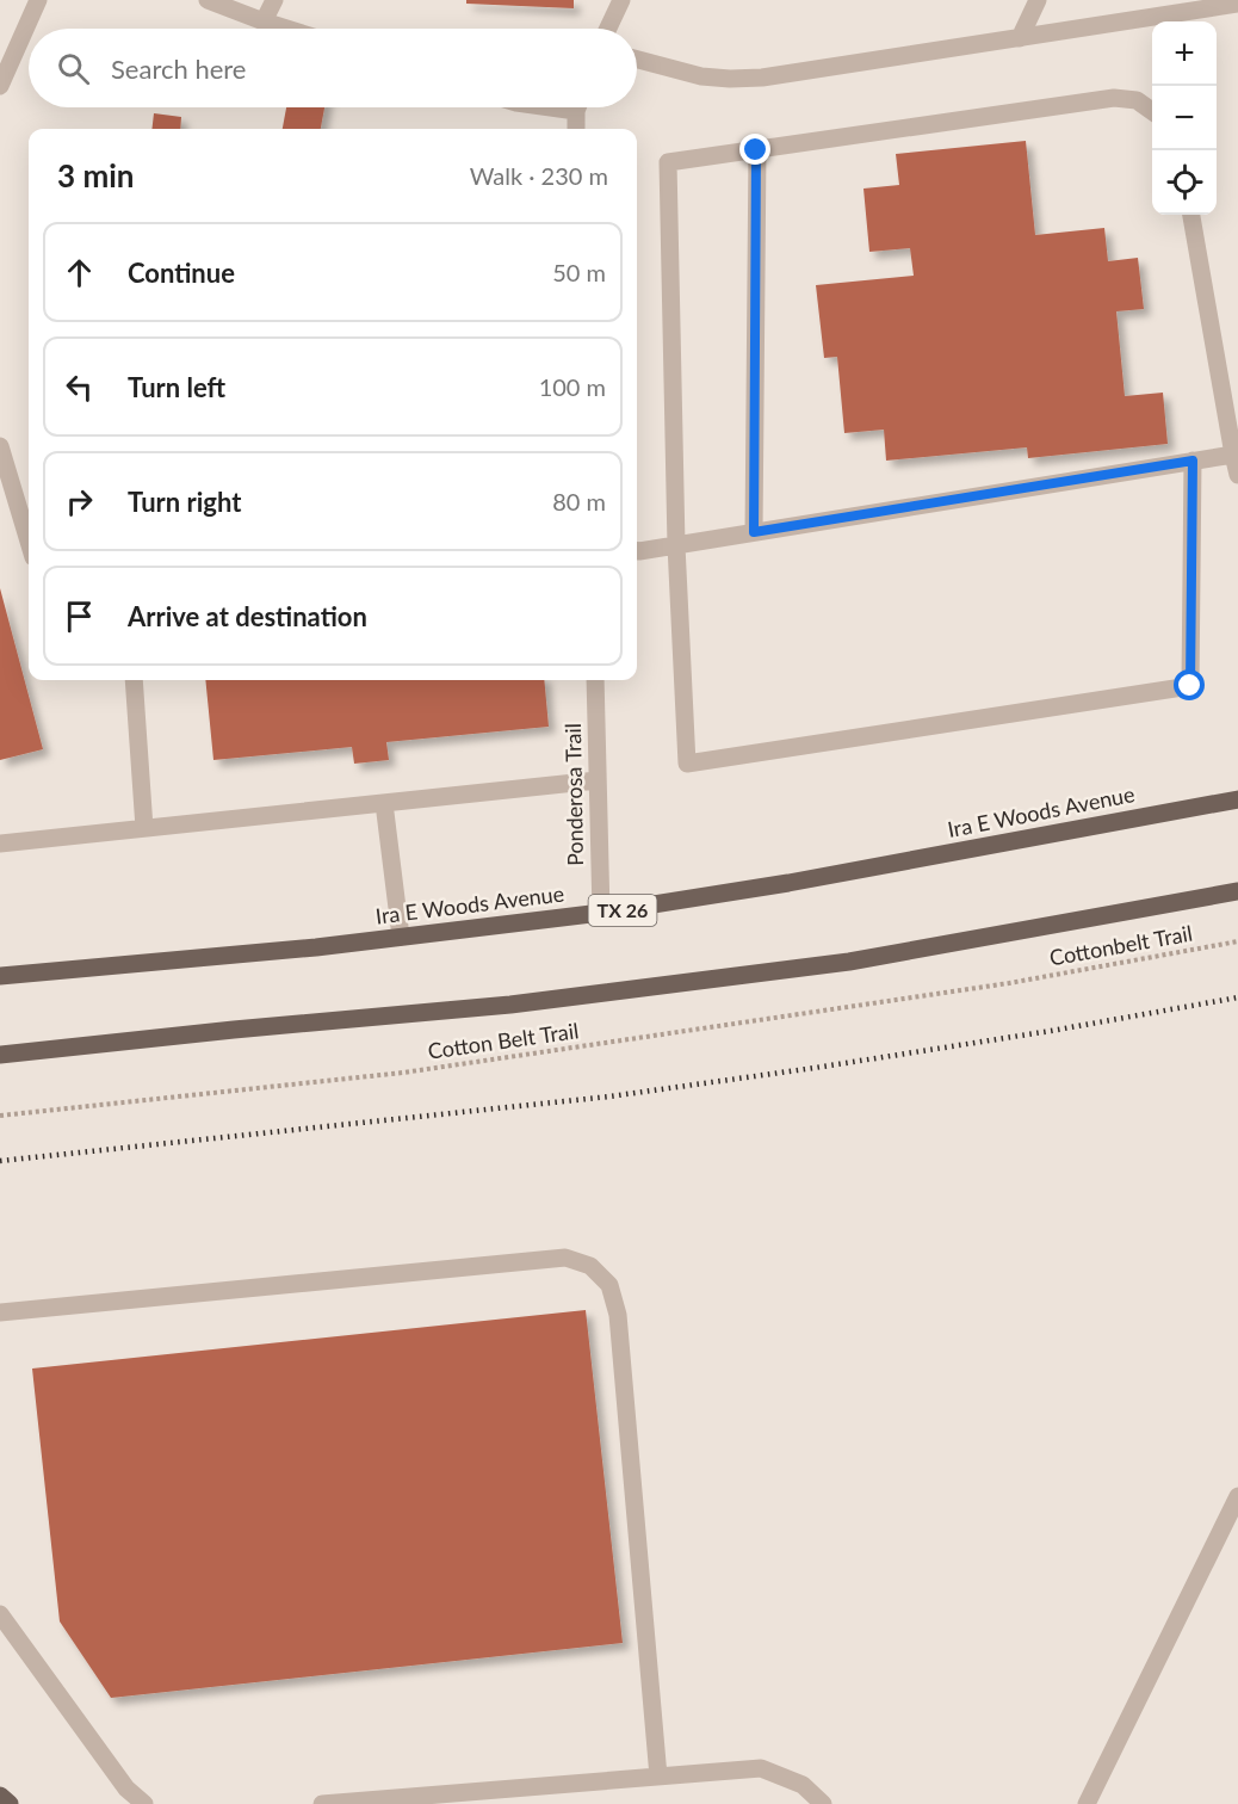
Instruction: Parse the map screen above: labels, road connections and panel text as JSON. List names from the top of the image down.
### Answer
{
  "streets": {
    "main road": ["Ira E Woods Avenue", "TX 26"],
    "street": ["Ponderosa Trail"],
    "path": ["Cottonbelt Trail", "Cotton Belt Trail"]
  },
  "crossings": [
    ["Ponderosa Trail", "Ira E Woods Avenue"],
    ["Cottonbelt Trail", "Cotton Belt Trail"]
  ],
  "page": {
    "map_buttons": ["+", "−"],
    "search": "Search here",
    "heading": ["3 min", "Walk · 230 m"],
    "list": [
      ["Continue", "50 m"],
      ["Turn left", "100 m"],
      ["Turn right", "80 m"],
      "Arrive at destination"
    ]
  }
}
